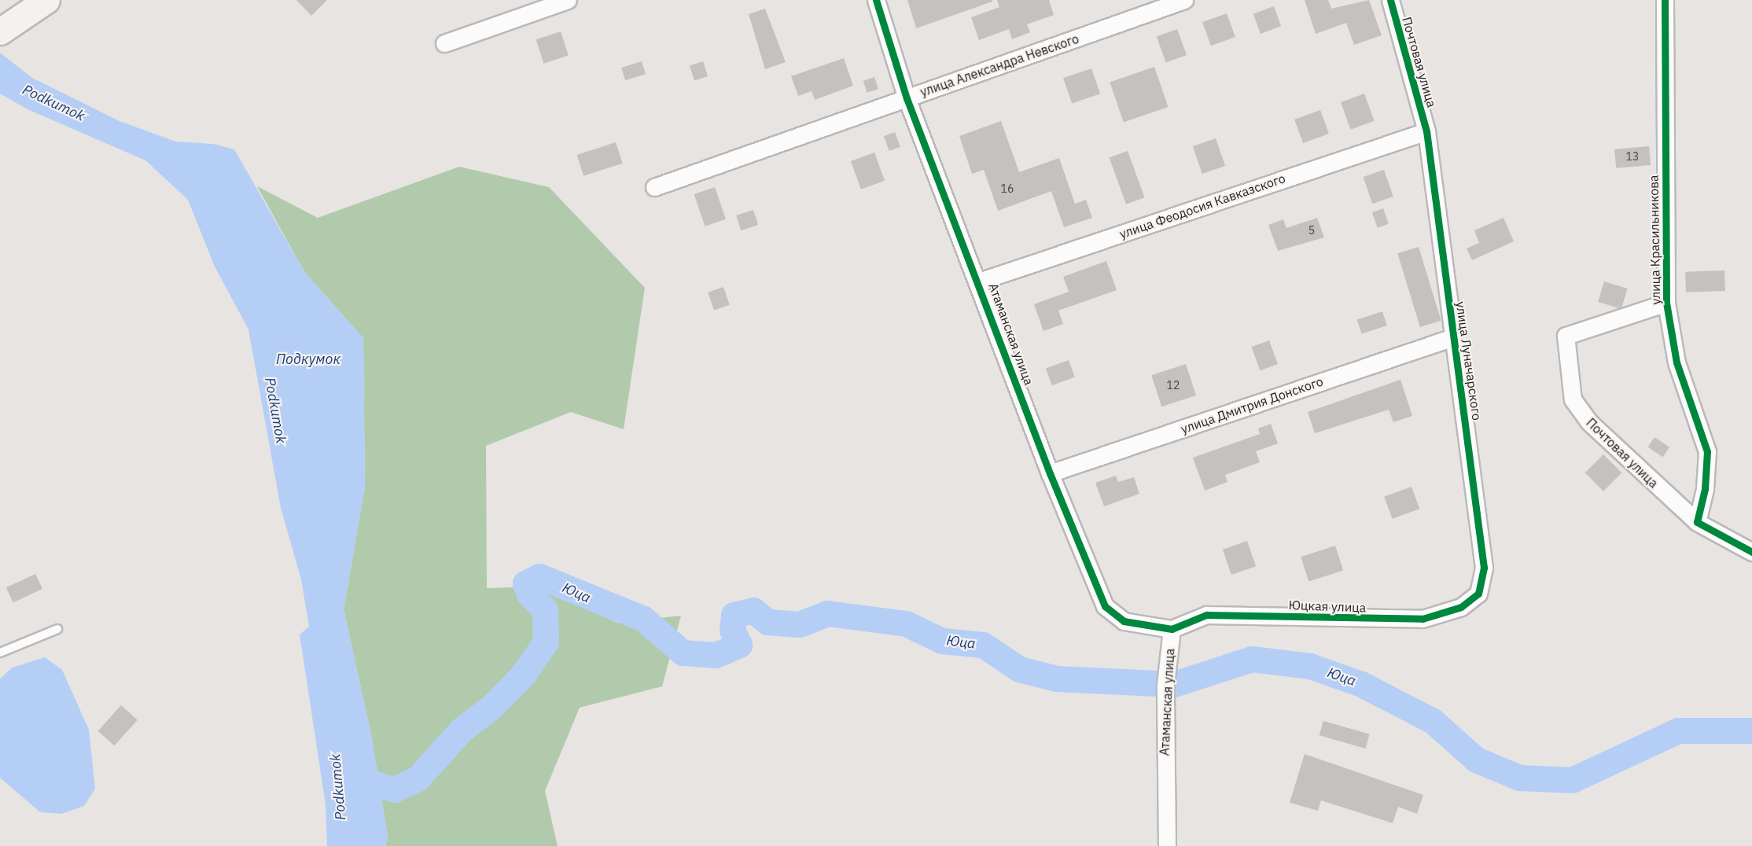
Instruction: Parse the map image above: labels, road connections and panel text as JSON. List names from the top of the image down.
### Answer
{
  "streets": {
    "street": [
      "Почтовая улица",
      "улица Александра Невского",
      "улица Феодосия Кавказского",
      "улица Красильникова",
      "Атаманская улица",
      "улица Луначарского",
      "улица Дмитрия Донского",
      "Юцкая улица"
    ]
  },
  "crossings": [
    ["Почтовая улица", "улица Феодосия Кавказского"],
    ["Почтовая улица", "улица Красильникова"],
    ["Почтовая улица", "улица Луначарского"],
    ["улица Александра Невского", "Атаманская улица"],
    ["улица Феодосия Кавказского", "Атаманская улица"],
    ["улица Феодосия Кавказского", "улица Луначарского"],
    ["Атаманская улица", "улица Дмитрия Донского"],
    ["Атаманская улица", "Юцкая улица"],
    ["улица Луначарского", "улица Дмитрия Донского"],
    ["улица Луначарского", "Юцкая улица"]
  ],
  "water": ["Podkumok", "Подкумок", "Юца"],
  "house_numbers": [
    "13",
    "16",
    "5",
    "12"
  ]
}
